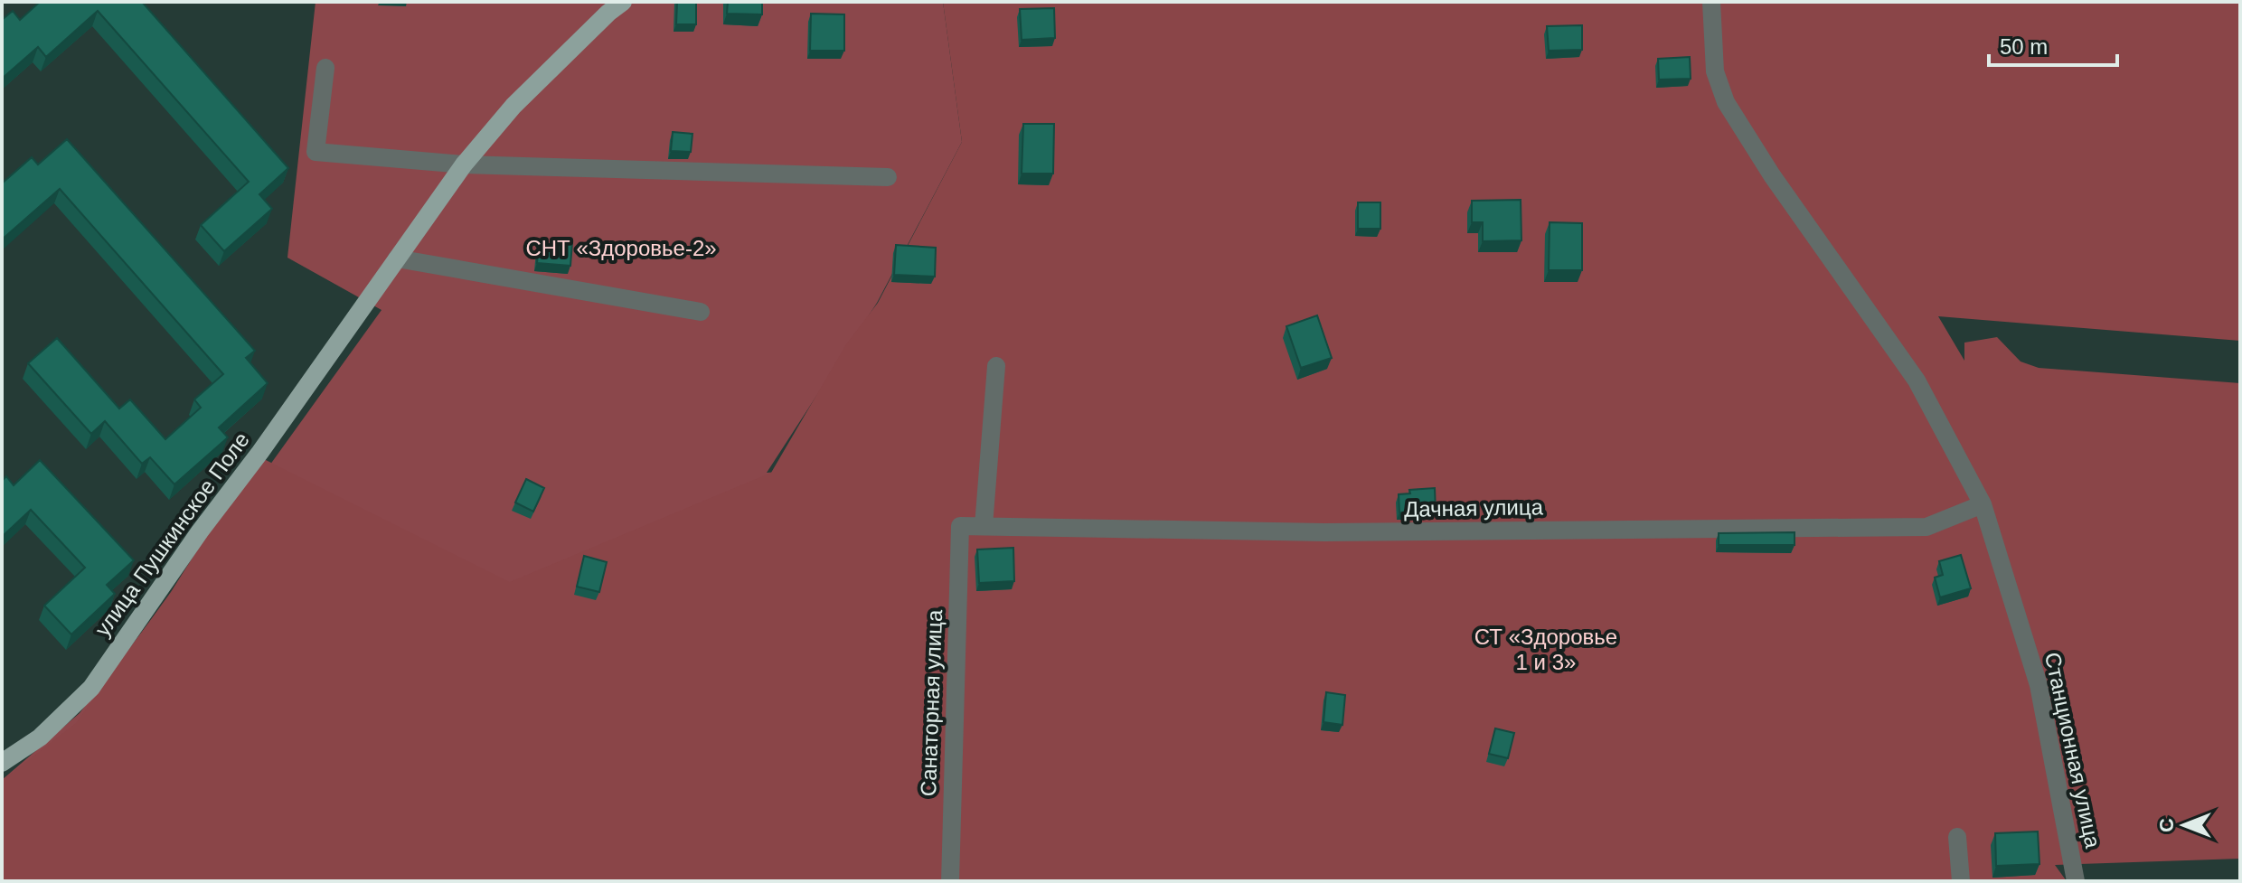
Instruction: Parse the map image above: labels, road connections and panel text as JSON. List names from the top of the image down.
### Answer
{
  "streets": {
    "main road": ["улица Пушкинское Поле"],
    "street": ["Дачная улица", "Санаторная улица", "Станционная улица"]
  },
  "crossings": [
    ["Дачная улица", "Санаторная улица"],
    ["Дачная улица", "Станционная улица"]
  ],
  "parks": ["СНТ «Здоровье-2»", "СТ «Здоровье 1 и 3»"],
  "scale_bar": "50 m",
  "north": "left"
}
